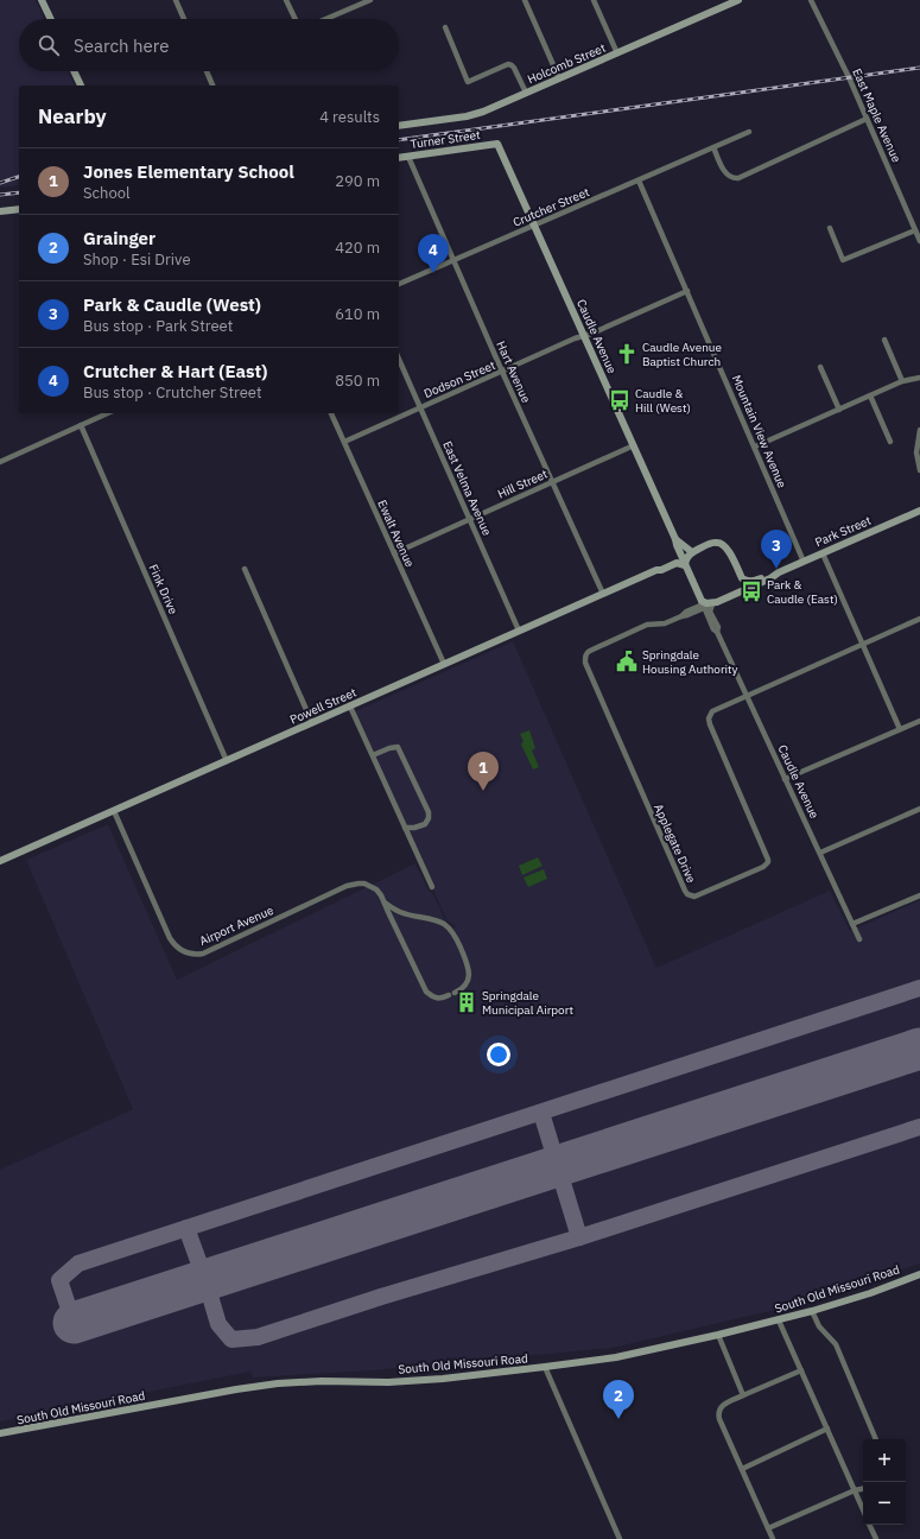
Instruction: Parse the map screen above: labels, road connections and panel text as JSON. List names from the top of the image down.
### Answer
{
  "streets": {
    "street": [
      "Holcomb Street",
      "East Maple Avenue",
      "Turner Street",
      "Crutcher Street",
      "Caudle Avenue",
      "Hart Avenue",
      "Dodson Street",
      "Mountain View Avenue",
      "Hill Street",
      "East Velma Avenue",
      "Park Street",
      "Ewalt Avenue",
      "Fink Drive",
      "Powell Street",
      "Applegate Drive",
      "Airport Avenue",
      "South Old Missouri Road"
    ]
  },
  "crossings": [
    ["Turner Street", "Caudle Avenue"],
    ["Turner Street", "Hart Avenue"],
    ["Crutcher Street", "Caudle Avenue"],
    ["Crutcher Street", "Hart Avenue"],
    ["Crutcher Street", "Mountain View Avenue"],
    ["Caudle Avenue", "Dodson Street"],
    ["Caudle Avenue", "Hill Street"],
    ["Caudle Avenue", "Park Street"],
    ["Caudle Avenue", "Powell Street"],
    ["Caudle Avenue", "Applegate Drive"],
    ["Hart Avenue", "Dodson Street"],
    ["Hart Avenue", "Hill Street"],
    ["Hart Avenue", "Powell Street"],
    ["Dodson Street", "Mountain View Avenue"],
    ["Dodson Street", "East Velma Avenue"],
    ["Dodson Street", "Ewalt Avenue"],
    ["Mountain View Avenue", "Park Street"],
    ["Hill Street", "East Velma Avenue"],
    ["Hill Street", "Ewalt Avenue"],
    ["East Velma Avenue", "Powell Street"],
    ["Park Street", "Powell Street"],
    ["Park Street", "Applegate Drive"],
    ["Ewalt Avenue", "Powell Street"],
    ["Fink Drive", "Powell Street"],
    ["Powell Street", "Applegate Drive"],
    ["Powell Street", "Airport Avenue"]
  ],
  "places": {
    "church": ["Caudle Avenue Baptist Church"],
    "bus stop": ["Caudle & Hill (West)", "Park & Caudle (East)"],
    "public building": ["Springdale Housing Authority"],
    "building": ["Springdale Municipal Airport"]
  },
  "page": {
    "search": "Search here",
    "heading": ["Nearby", "4 results"],
    "list": [
      {
        "mark": "1",
        "name": "Jones Elementary School",
        "note": "School",
        "value": "290 m"
      },
      {
        "mark": "2",
        "name": "Grainger",
        "note": "Shop · Esi Drive",
        "value": "420 m"
      },
      {
        "mark": "3",
        "name": "Park & Caudle (West)",
        "note": "Bus stop · Park Street",
        "value": "610 m"
      },
      {
        "mark": "4",
        "name": "Crutcher & Hart (East)",
        "note": "Bus stop · Crutcher Street",
        "value": "850 m"
      }
    ],
    "pins": [
      "4",
      "3",
      "1",
      "2"
    ],
    "map_buttons": ["+", "−"]
  }
}
